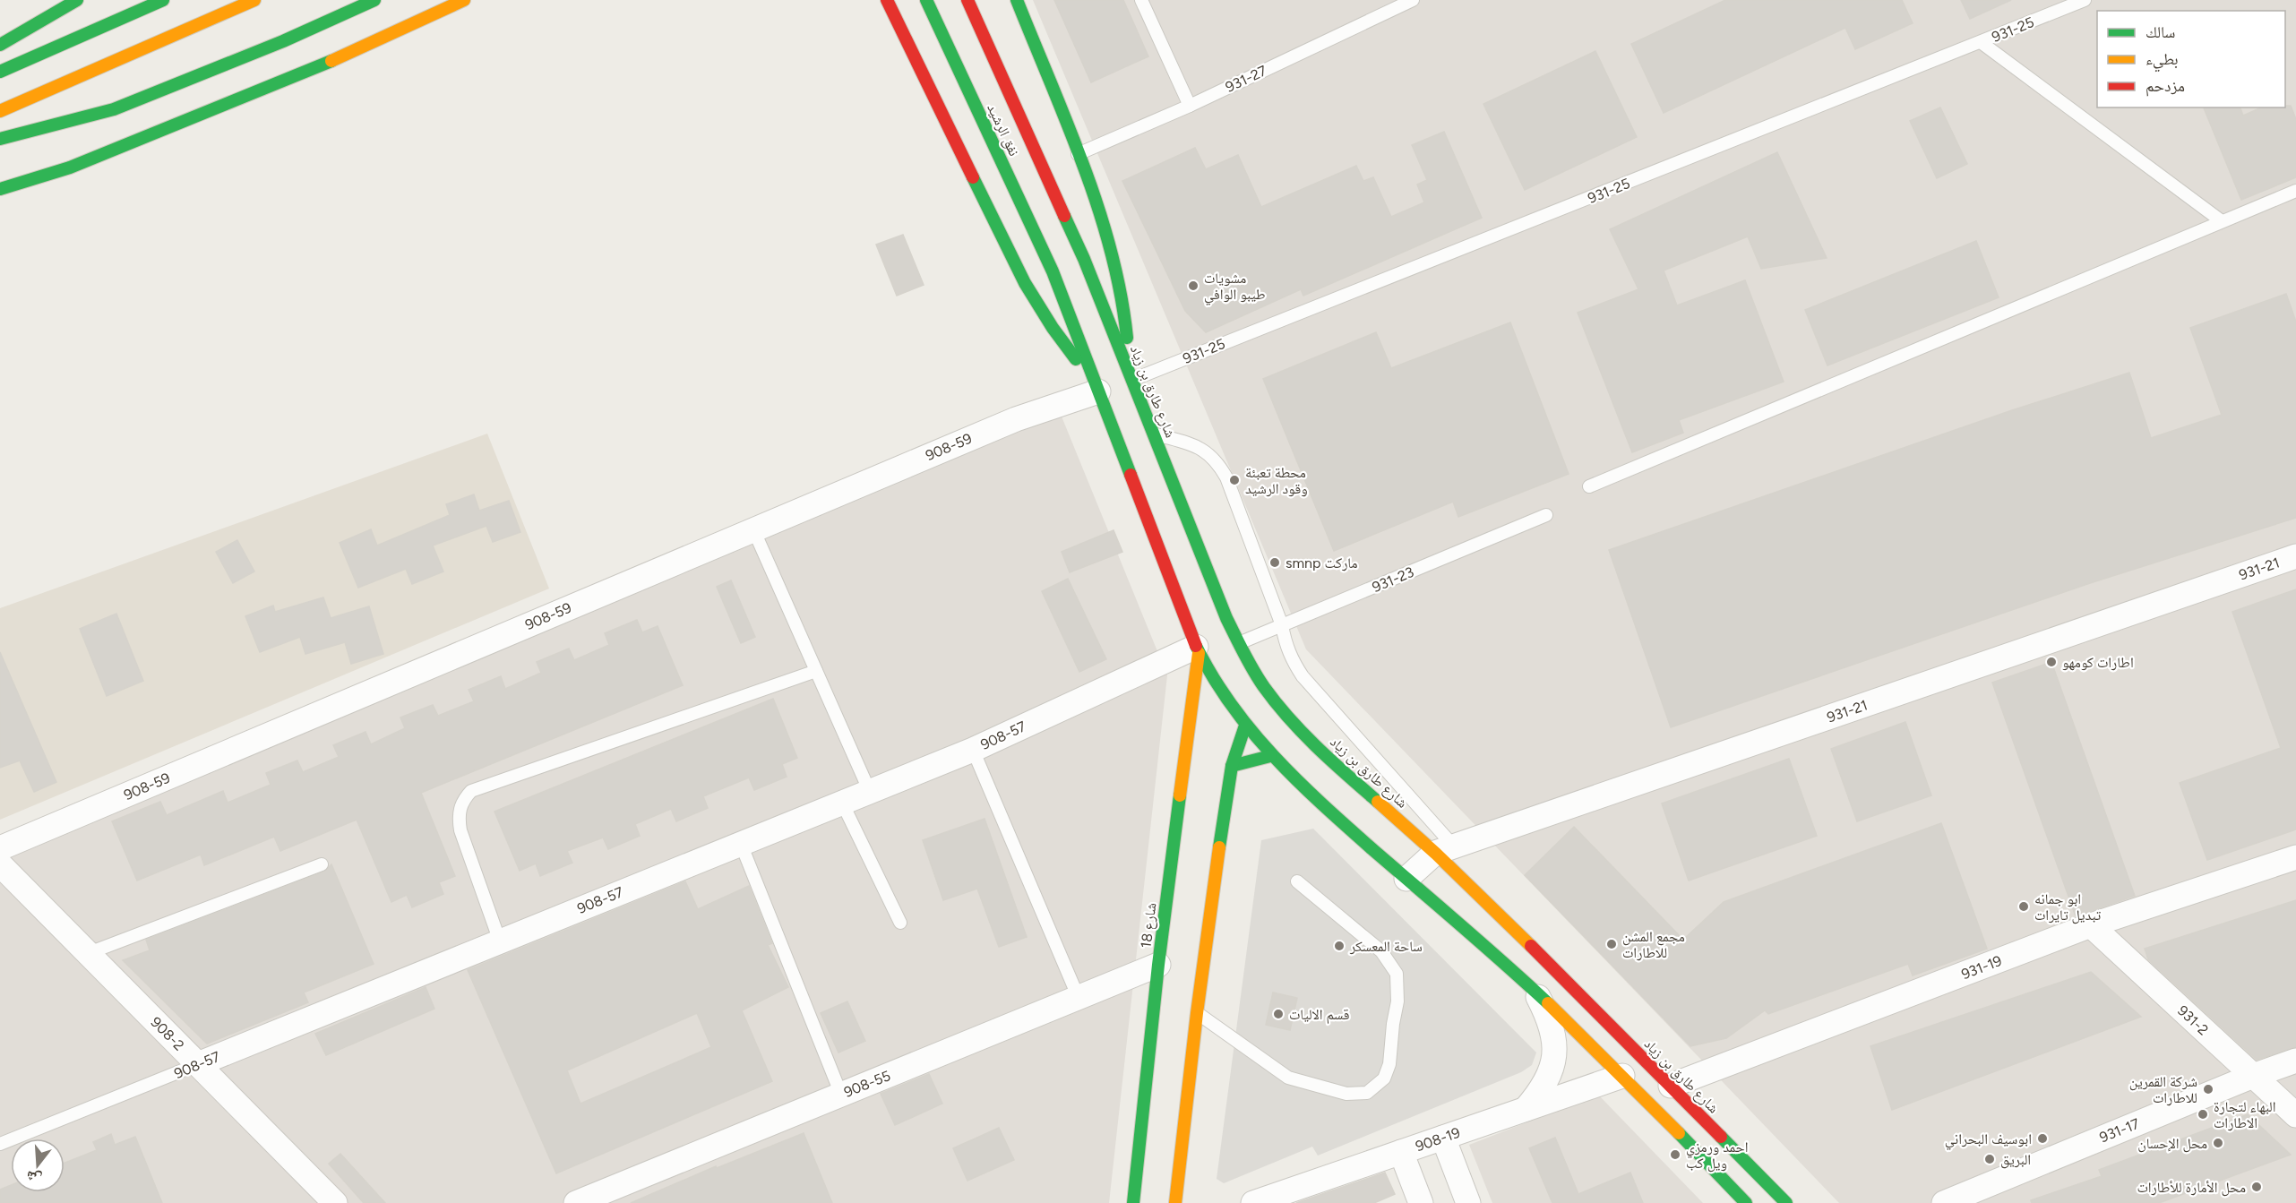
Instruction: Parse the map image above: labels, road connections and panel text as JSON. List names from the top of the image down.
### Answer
{
  "streets": {
    "main road": ["نفق الرشيد", "شارع طارق بن زياد", "شارع 18"],
    "street": [
      "908-59",
      "931-21",
      "908-57",
      "931-19",
      "931-2",
      "908-2",
      "908-55",
      "931-17",
      "908-19"
    ],
    "lane": ["931-25", "931-27", "931-23"]
  },
  "crossings": [
    ["931-25", "شارع طارق بن زياد"],
    ["نفق الرشيد", "شارع طارق بن زياد"],
    ["نفق الرشيد", "908-59"],
    ["شارع طارق بن زياد", "931-21"],
    ["شارع طارق بن زياد", "931-23"],
    ["شارع طارق بن زياد", "931-19"],
    ["908-57", "شارع 18"],
    ["908-57", "908-2"],
    ["شارع 18", "908-55"],
    ["931-19", "931-2"],
    ["931-2", "931-17"]
  ],
  "places": [
    "مشويات طيبو الوافي",
    "محطة تعبئة وقود الرشيد",
    "smnp ماركت",
    "اطارات كومهو",
    "ابو جمانه تبديل تايرات",
    "مجمع المشن للاطارات",
    "ساحة المعسكر",
    "قسم الاليات",
    "شركة القمرين للاطارات",
    "البهاء لتجارة الاطارات",
    "ابوسيف البحراني",
    "محل الإحسان",
    "احمد ورمزي ويل كب",
    "البريق",
    "محل الأمارة للأطارات"
  ],
  "legend": ["سالك", "بطيء", "مزدحم"],
  "north": "bottom"
}
